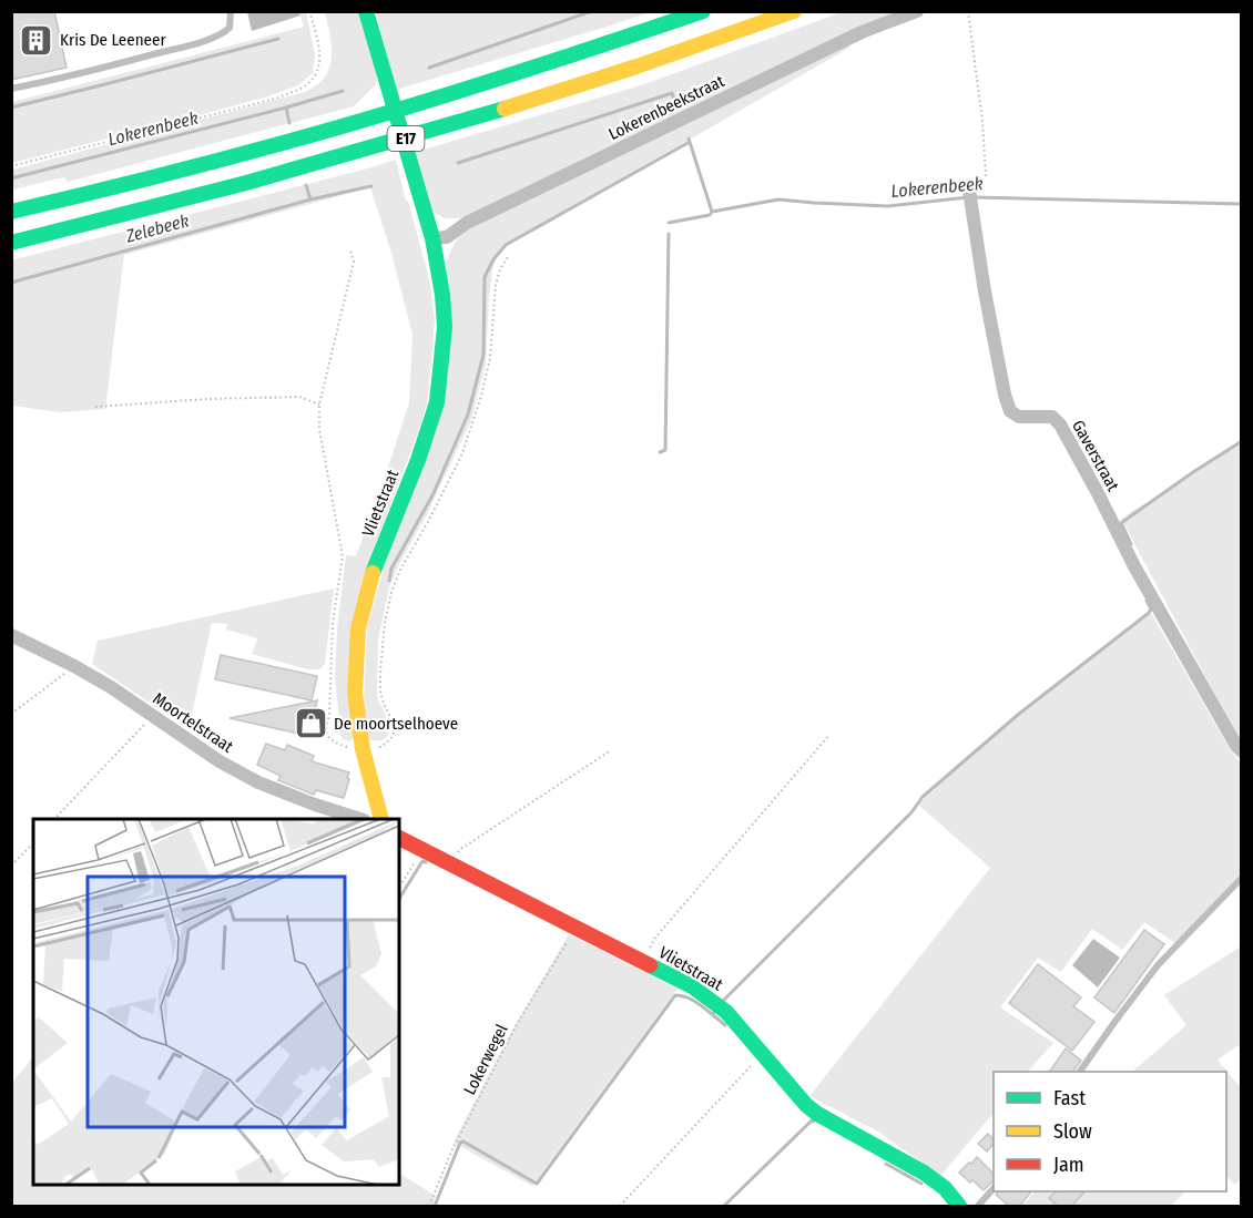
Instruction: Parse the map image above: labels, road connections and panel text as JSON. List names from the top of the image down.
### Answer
{
  "streets": {
    "main road": ["E17", "Vlietstraat"],
    "street": ["Lokerenbeekstraat", "Gaverstraat", "Moortelstraat"],
    "path": ["Lokerwegel"]
  },
  "crossings": [
    ["Lokerenbeekstraat", "Vlietstraat"],
    ["Vlietstraat", "Lokerwegel"]
  ],
  "water": ["Lokerenbeek", "Zelebeek"],
  "places": {
    "building": ["Kris De Leeneer"],
    "shop": ["De moortselhoeve"]
  },
  "legend": ["Fast", "Slow", "Jam"]
}
